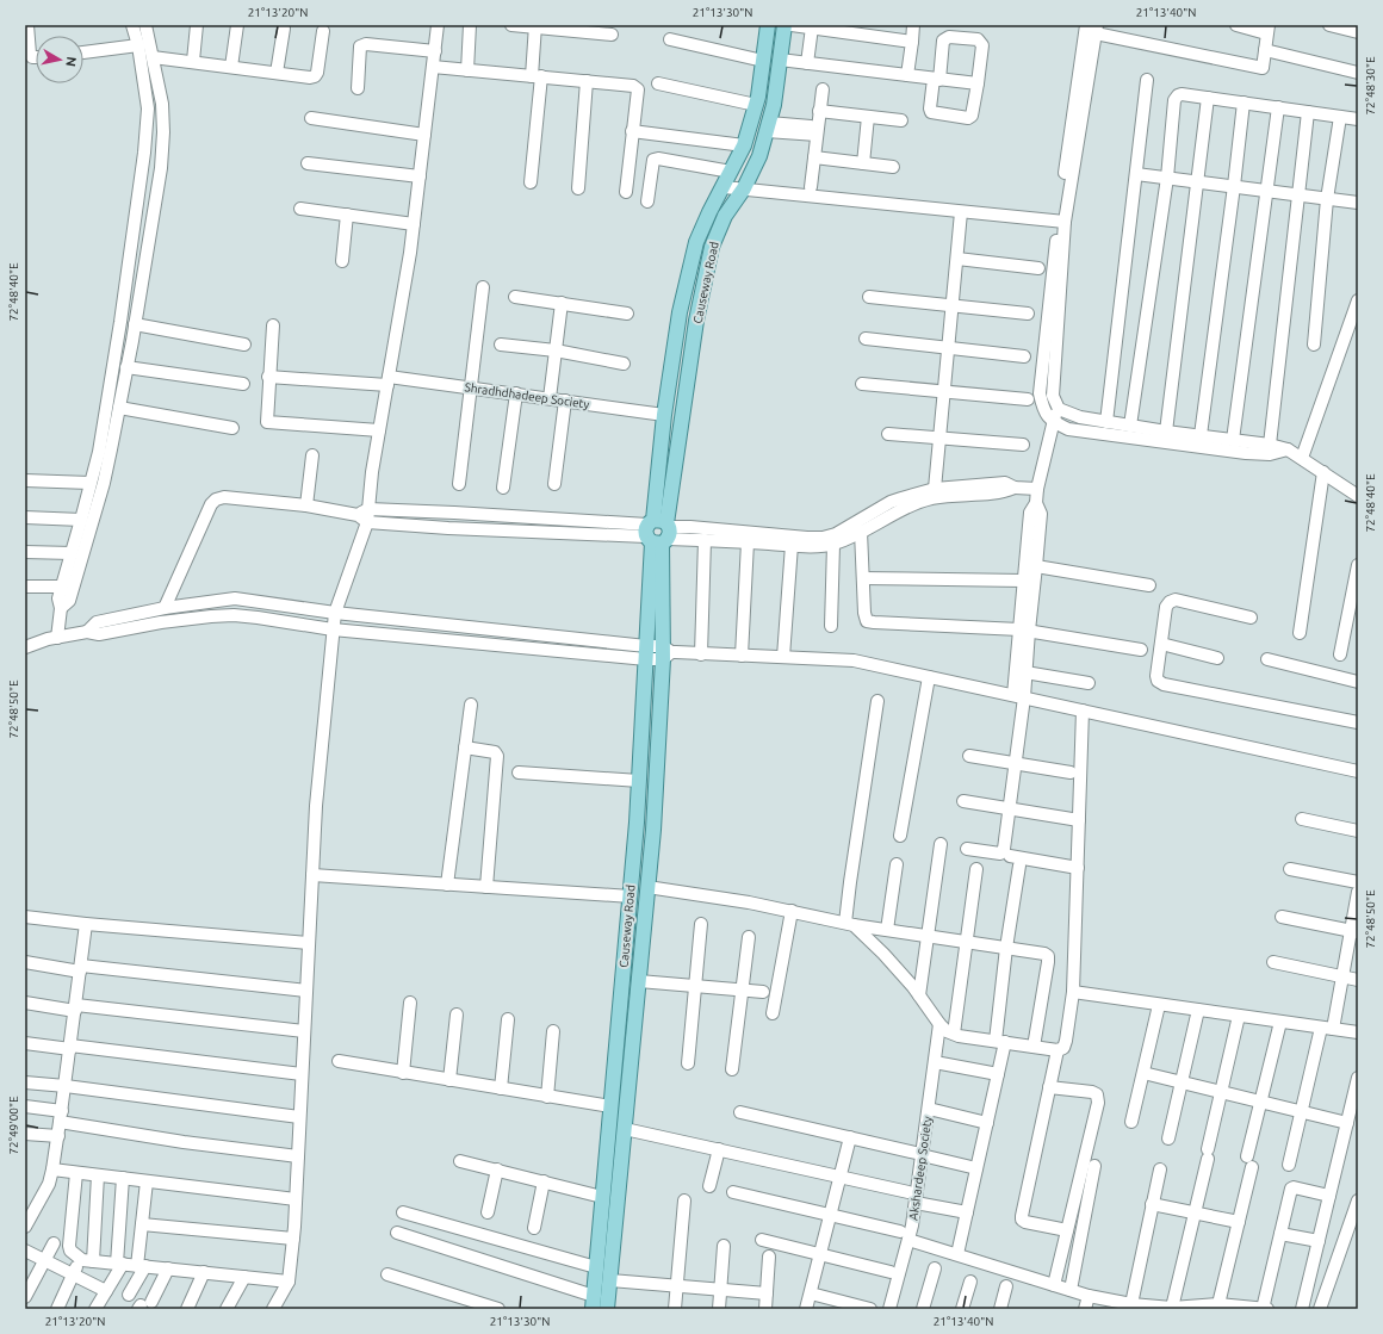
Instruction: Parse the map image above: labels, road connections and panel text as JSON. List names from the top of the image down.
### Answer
{
  "streets": {
    "main road": ["Causeway Road"],
    "street": ["Shradhdhadeep Society", "Akshardeep Society"]
  },
  "crossings": [
    ["Causeway Road", "Shradhdhadeep Society"]
  ],
  "north": "right",
  "coordinates": [
    "21°13'20\"N",
    "21°13'30\"N",
    "21°13'40\"N",
    "72°48'30\"E",
    "72°48'40\"E",
    "72°48'50\"E",
    "72°49'00\"E"
  ]
}
